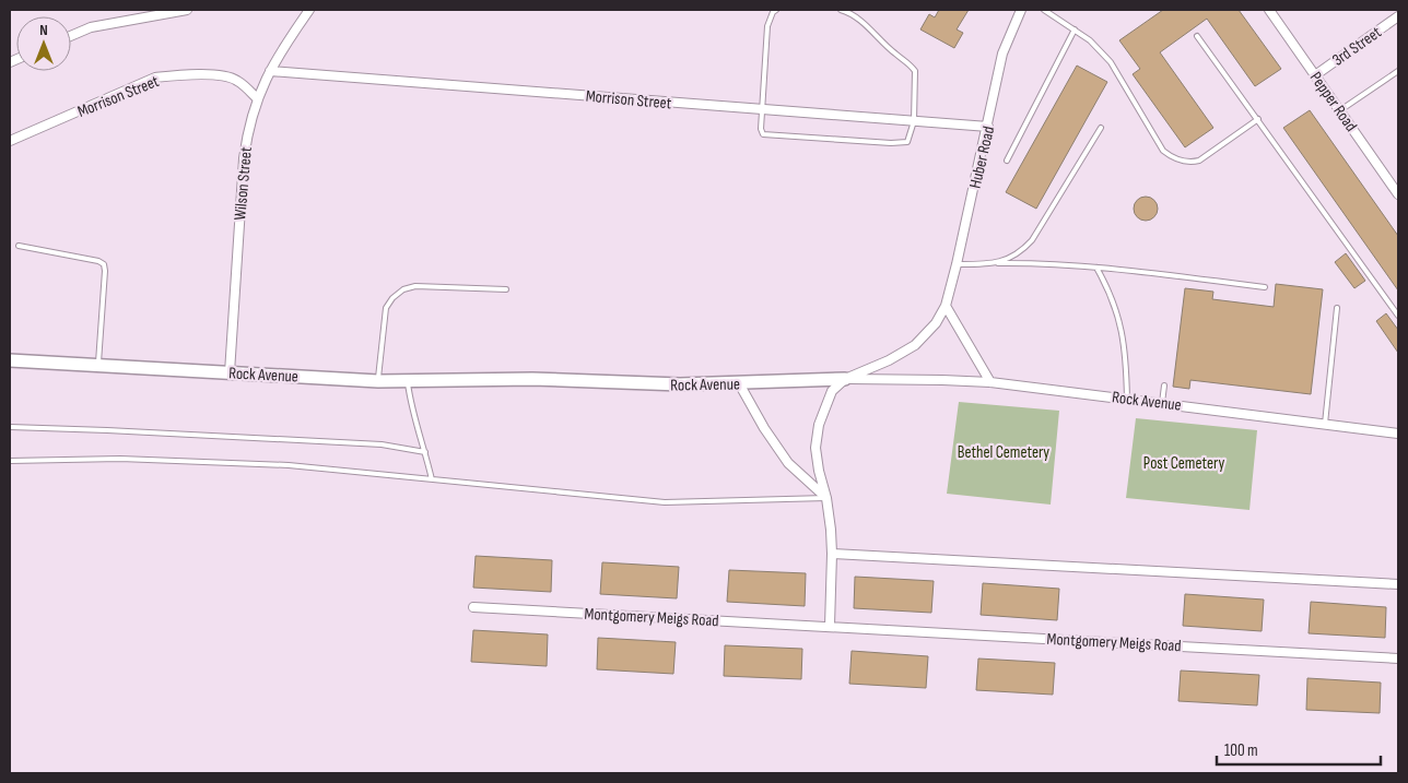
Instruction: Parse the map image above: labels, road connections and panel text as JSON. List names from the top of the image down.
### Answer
{
  "streets": {
    "street": [
      "3rd Street",
      "Morrison Street",
      "Pepper Road",
      "Huber Road",
      "Wilson Street",
      "Rock Avenue",
      "Montgomery Meigs Road"
    ]
  },
  "crossings": [
    ["3rd Street", "Pepper Road"],
    ["Morrison Street", "Huber Road"],
    ["Morrison Street", "Wilson Street"],
    ["Huber Road", "Rock Avenue"],
    ["Wilson Street", "Rock Avenue"]
  ],
  "parks": ["Bethel Cemetery", "Post Cemetery"],
  "scale_bar": "100 m",
  "north": "top"
}
